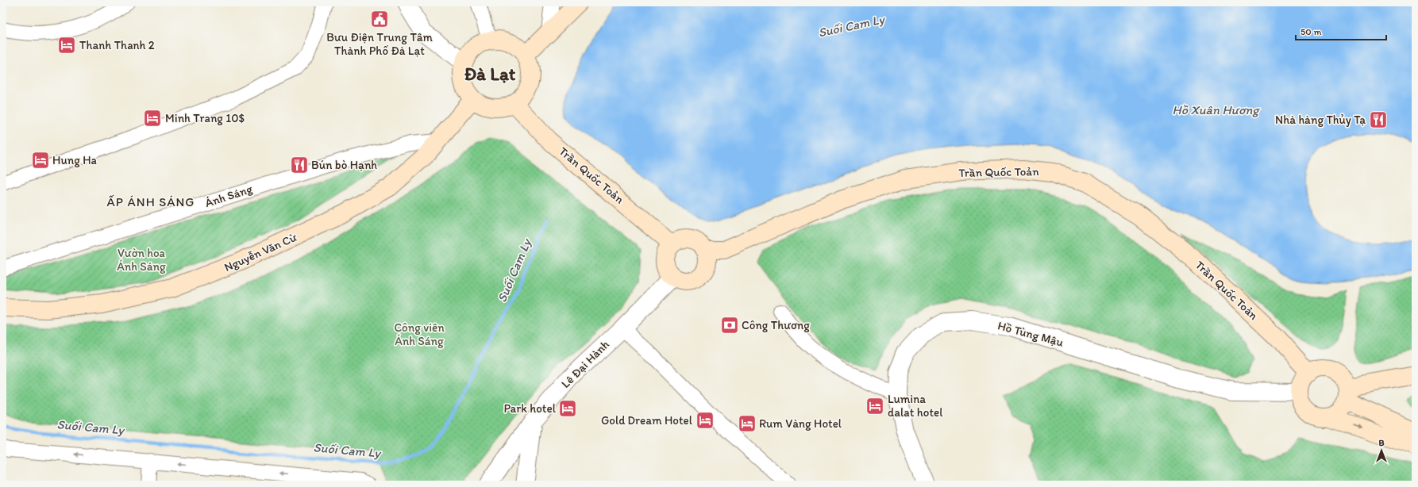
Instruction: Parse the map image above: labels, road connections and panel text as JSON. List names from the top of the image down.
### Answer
{
  "streets": {
    "main road": ["Trần Quốc Toản", "Nguyễn Văn Cừ"],
    "street": ["Ánh Sáng", "Hồ Tùng Mậu", "Lê Đại Hành"]
  },
  "crossings": [
    ["Trần Quốc Toản", "Nguyễn Văn Cừ"],
    ["Trần Quốc Toản", "Hồ Tùng Mậu"],
    ["Trần Quốc Toản", "Lê Đại Hành"],
    ["Ánh Sáng", "Nguyễn Văn Cừ"]
  ],
  "districts": ["Đà Lạt", "ẤP ÁNH SÁNG"],
  "water": ["Suối Cam Ly", "Hồ Xuân Hương"],
  "parks": ["Vườn hoa Ánh Sáng", "Công viên Ánh Sáng"],
  "places": {
    "public building": ["Bưu Điện Trung Tâm Thành Phố Đà Lạt"],
    "hotel": [
      "Thanh Thanh 2",
      "Minh Trang 10$",
      "Hung Ha",
      "Lumina dalat hotel",
      "Park hotel",
      "Gold Dream Hotel",
      "Rum Vàng Hotel"
    ],
    "restaurant": ["Nhà hàng Thủy Tạ", "Bún bò Hạnh"],
    "bank": ["Công Thương"]
  },
  "scale_bar": "50 m",
  "north": "top"
}
